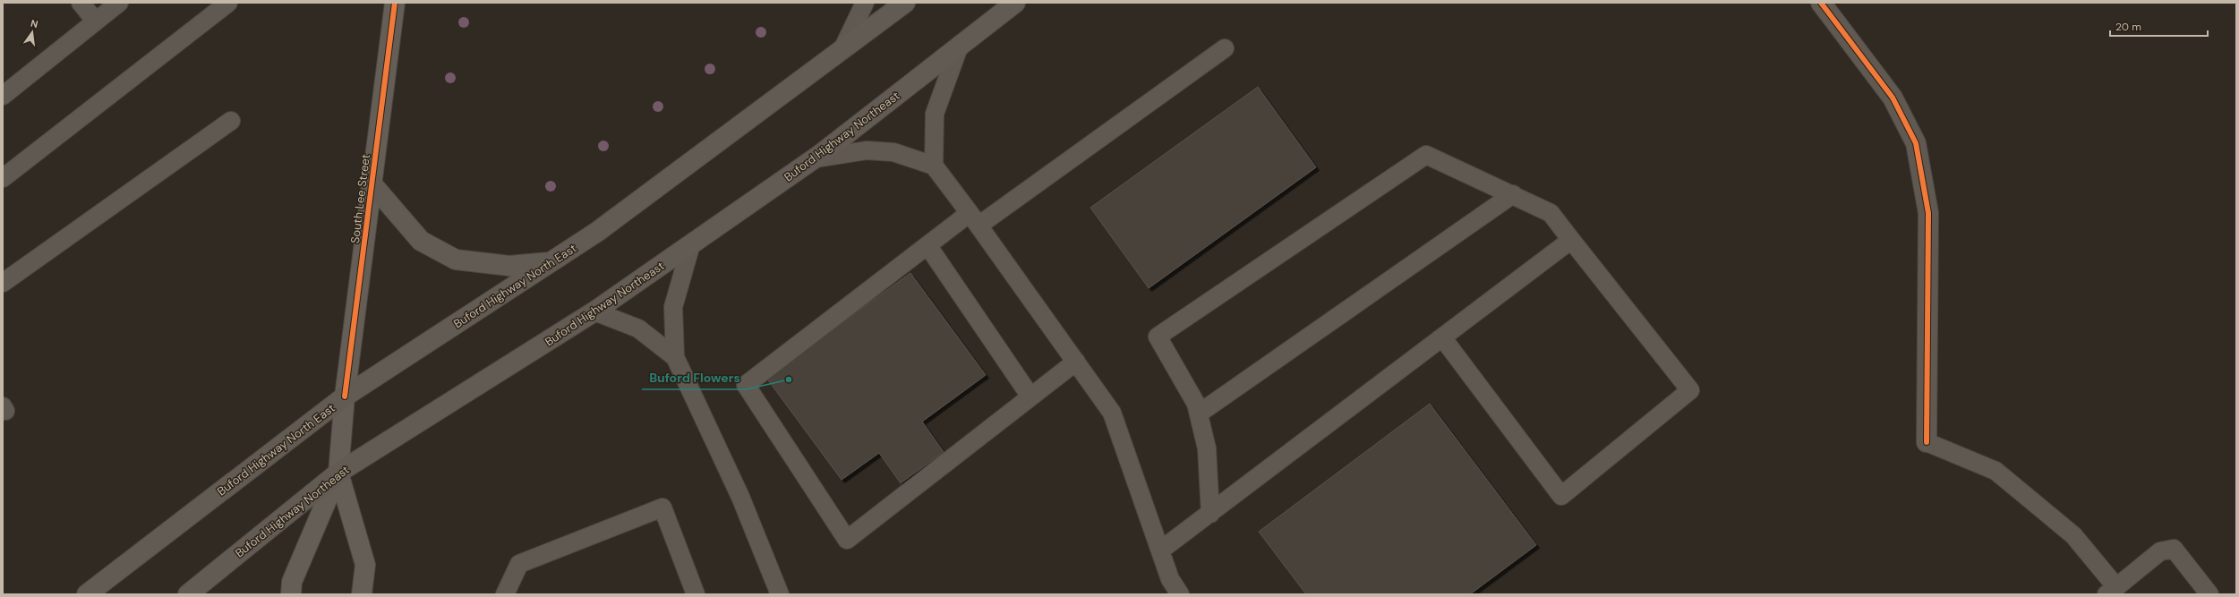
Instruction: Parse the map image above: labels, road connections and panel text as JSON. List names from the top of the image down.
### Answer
{
  "streets": {
    "main road": ["Buford Highway Northeast", "Buford Highway North East"],
    "street": ["South Lee Street"]
  },
  "crossings": [
    ["Buford Highway Northeast", "South Lee Street"],
    ["South Lee Street", "Buford Highway North East"]
  ],
  "places": ["Buford Flowers"],
  "scale_bar": "20 m",
  "north": "top"
}
